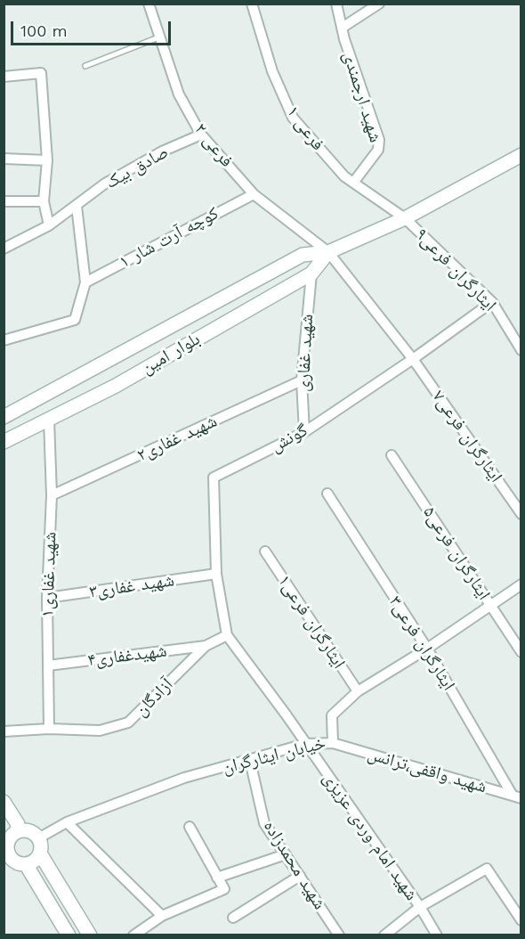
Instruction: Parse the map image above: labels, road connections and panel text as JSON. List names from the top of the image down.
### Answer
{
  "streets": {
    "main road": ["بلوار امین"],
    "street": [
      "شهید ارجمندی",
      "فرعی ۱",
      "فرعی ۲",
      "صادق بیک",
      "کوچه آرت شار ۱",
      "ایثارگران فرعی۹",
      "شهید غفاری",
      "ایثارگران فرعی۷",
      "شهید غفاری۲",
      "گونش",
      "ایثارگران فرعی۵",
      "شهید غفاری۱",
      "شهید غفاری۳",
      "ایثارگران فرعی۱",
      "ایثارگران فرعی۳",
      "شهیدغفاری۴",
      "آزادگان",
      "خیابان ایثارگران",
      "شهید واقفی،ترانس",
      "شهید امام وردی عزیزی",
      "شهید محمدزاده"
    ]
  },
  "crossings": [
    ["شهید ارجمندی", "فرعی ۱"],
    ["فرعی ۱", "ایثارگران فرعی۹"],
    ["فرعی ۱", "بلوار امین"],
    ["فرعی ۲", "صادق بیک"],
    ["فرعی ۲", "کوچه آرت شار ۱"],
    ["فرعی ۲", "بلوار امین"],
    ["فرعی ۲", "ایثارگران فرعی۷"],
    ["ایثارگران فرعی۹", "بلوار امین"],
    ["ایثارگران فرعی۹", "گونش"],
    ["شهید غفاری", "بلوار امین"],
    ["شهید غفاری", "شهید غفاری۲"],
    ["شهید غفاری", "گونش"],
    ["بلوار امین", "ایثارگران فرعی۷"],
    ["بلوار امین", "شهید غفاری۱"],
    ["ایثارگران فرعی۷", "گونش"],
    ["شهید غفاری۲", "شهید غفاری۱"],
    ["گونش", "شهید غفاری۳"],
    ["گونش", "آزادگان"],
    ["گونش", "شهید امام وردی عزیزی"],
    ["ایثارگران فرعی۵", "خیابان ایثارگران"],
    ["شهید غفاری۱", "شهید غفاری۳"],
    ["شهید غفاری۱", "شهیدغفاری۴"],
    ["شهید غفاری۱", "آزادگان"],
    ["ایثارگران فرعی۱", "خیابان ایثارگران"],
    ["ایثارگران فرعی۳", "خیابان ایثارگران"],
    ["ایثارگران فرعی۳", "شهید واقفی،ترانس"],
    ["شهیدغفاری۴", "آزادگان"],
    ["آزادگان", "شهید امام وردی عزیزی"],
    ["خیابان ایثارگران", "شهید واقفی،ترانس"],
    ["خیابان ایثارگران", "شهید امام وردی عزیزی"],
    ["خیابان ایثارگران", "شهید محمدزاده"]
  ],
  "scale_bar": "100 m"
}
